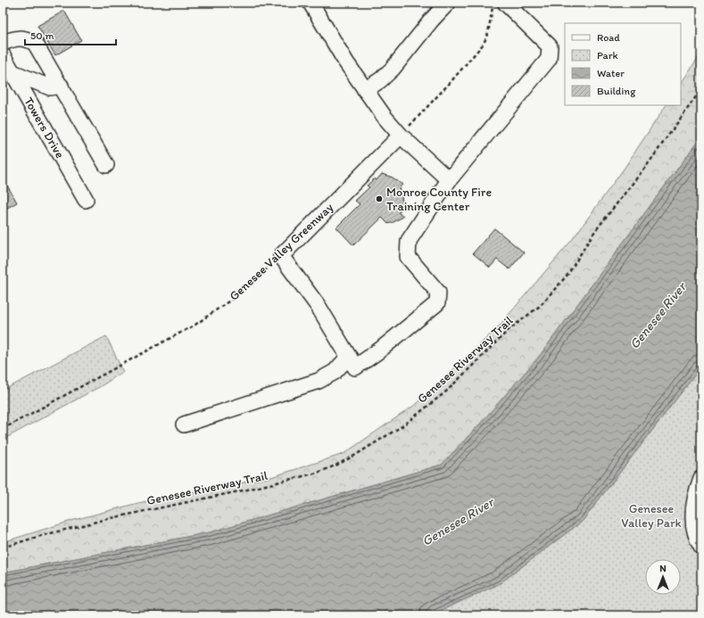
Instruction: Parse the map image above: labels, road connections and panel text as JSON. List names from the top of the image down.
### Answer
{
  "streets": {
    "street": ["Towers Drive", "Genesee Valley Greenway"],
    "path": ["Genesee Riverway Trail"]
  },
  "water": ["Genesee River"],
  "parks": ["Genesee Valley Park"],
  "places": ["Monroe County Fire Training Center"],
  "legend": [
    "Road",
    "Park",
    "Water",
    "Building"
  ],
  "scale_bar": "50 m",
  "north": "top"
}
